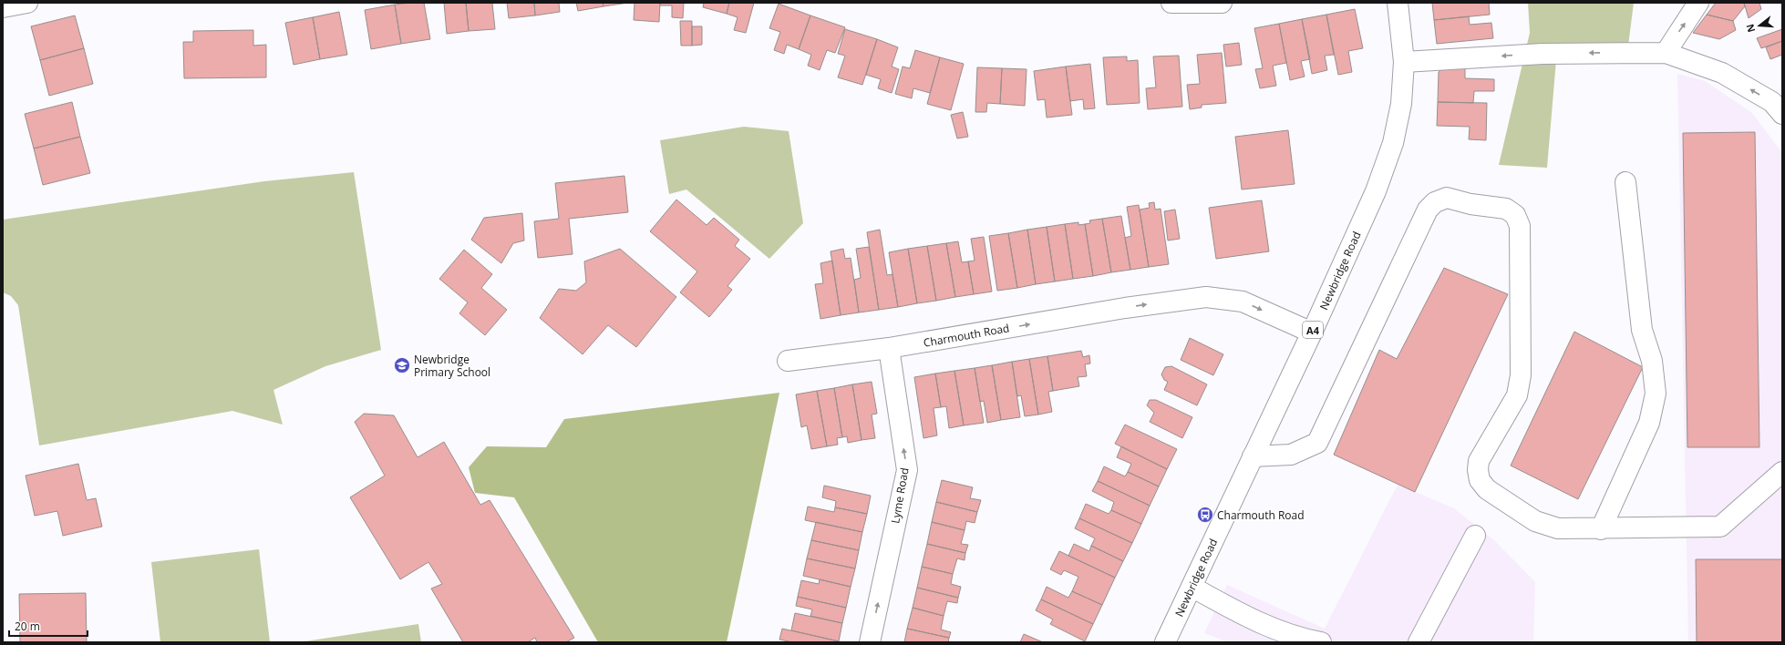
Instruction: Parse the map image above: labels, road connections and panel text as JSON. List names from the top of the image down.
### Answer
{
  "streets": {
    "street": [
      "Newbridge Road",
      "A4",
      "Charmouth Road",
      "Lyme Road"
    ]
  },
  "crossings": [
    ["Newbridge Road", "Charmouth Road"],
    ["Charmouth Road", "Lyme Road"]
  ],
  "one_way": ["Charmouth Road", "Lyme Road"],
  "places": {
    "school or university": ["Newbridge Primary School"],
    "bus stop": ["Charmouth Road"]
  },
  "scale_bar": "20 m",
  "north": "left"
}
